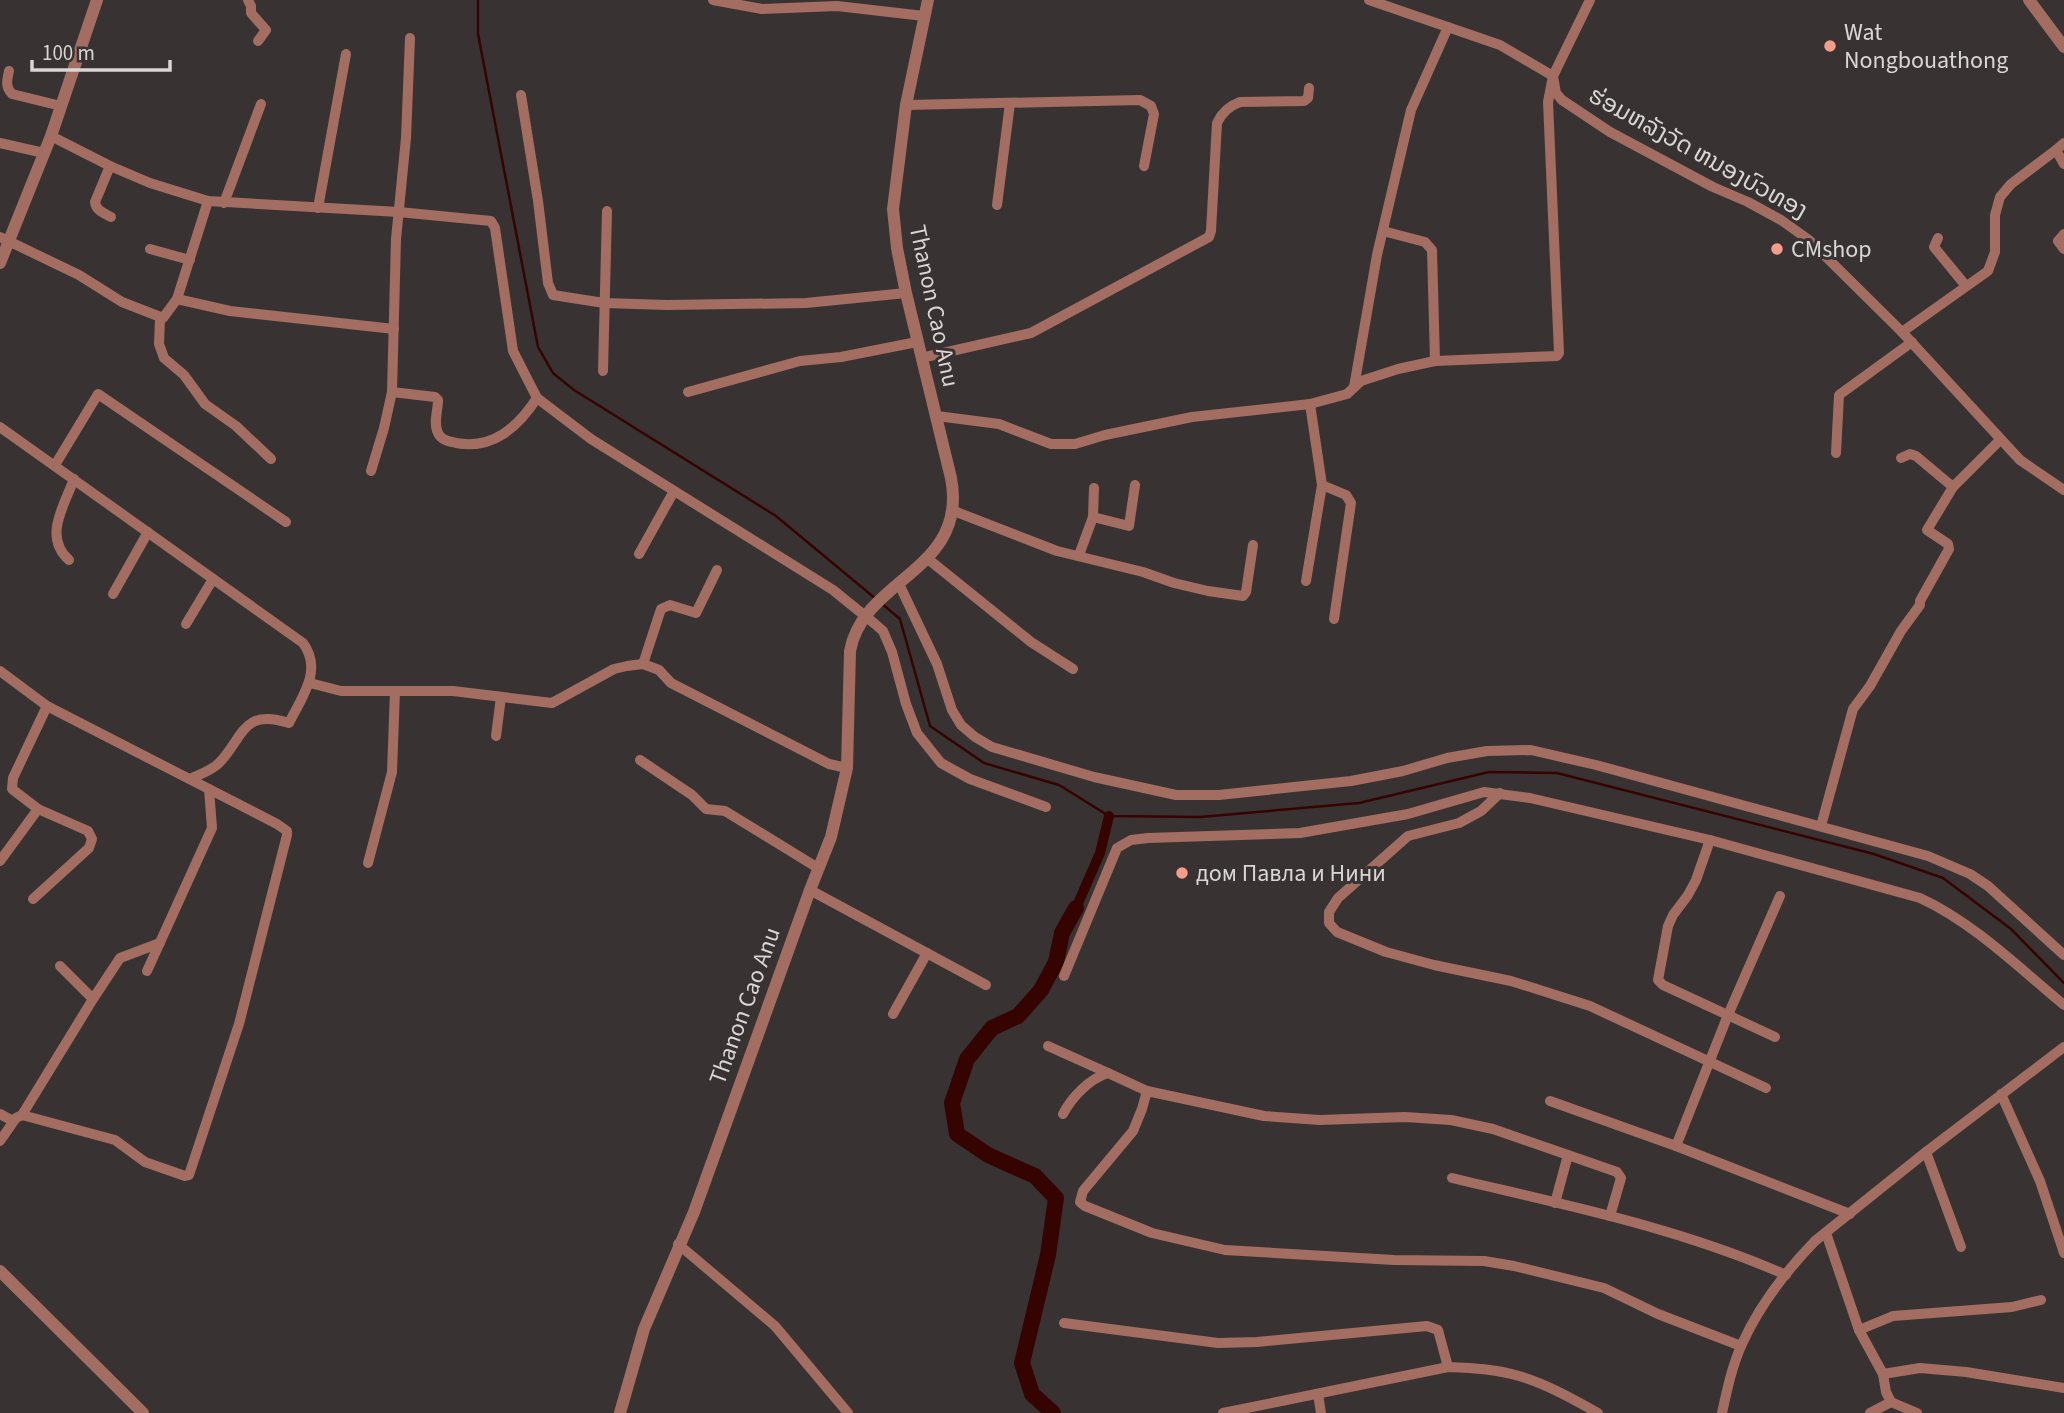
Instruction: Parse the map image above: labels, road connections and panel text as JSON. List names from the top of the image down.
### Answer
{
  "streets": {
    "street": ["ຮ່ອມຫລັງວັດ ຫນອງບົວທອງ", "Thanon Cao Anu"]
  },
  "places": ["Wat Nongbouathong", "CMshop", "дом Павла и Нини"],
  "scale_bar": "100 m"
}
